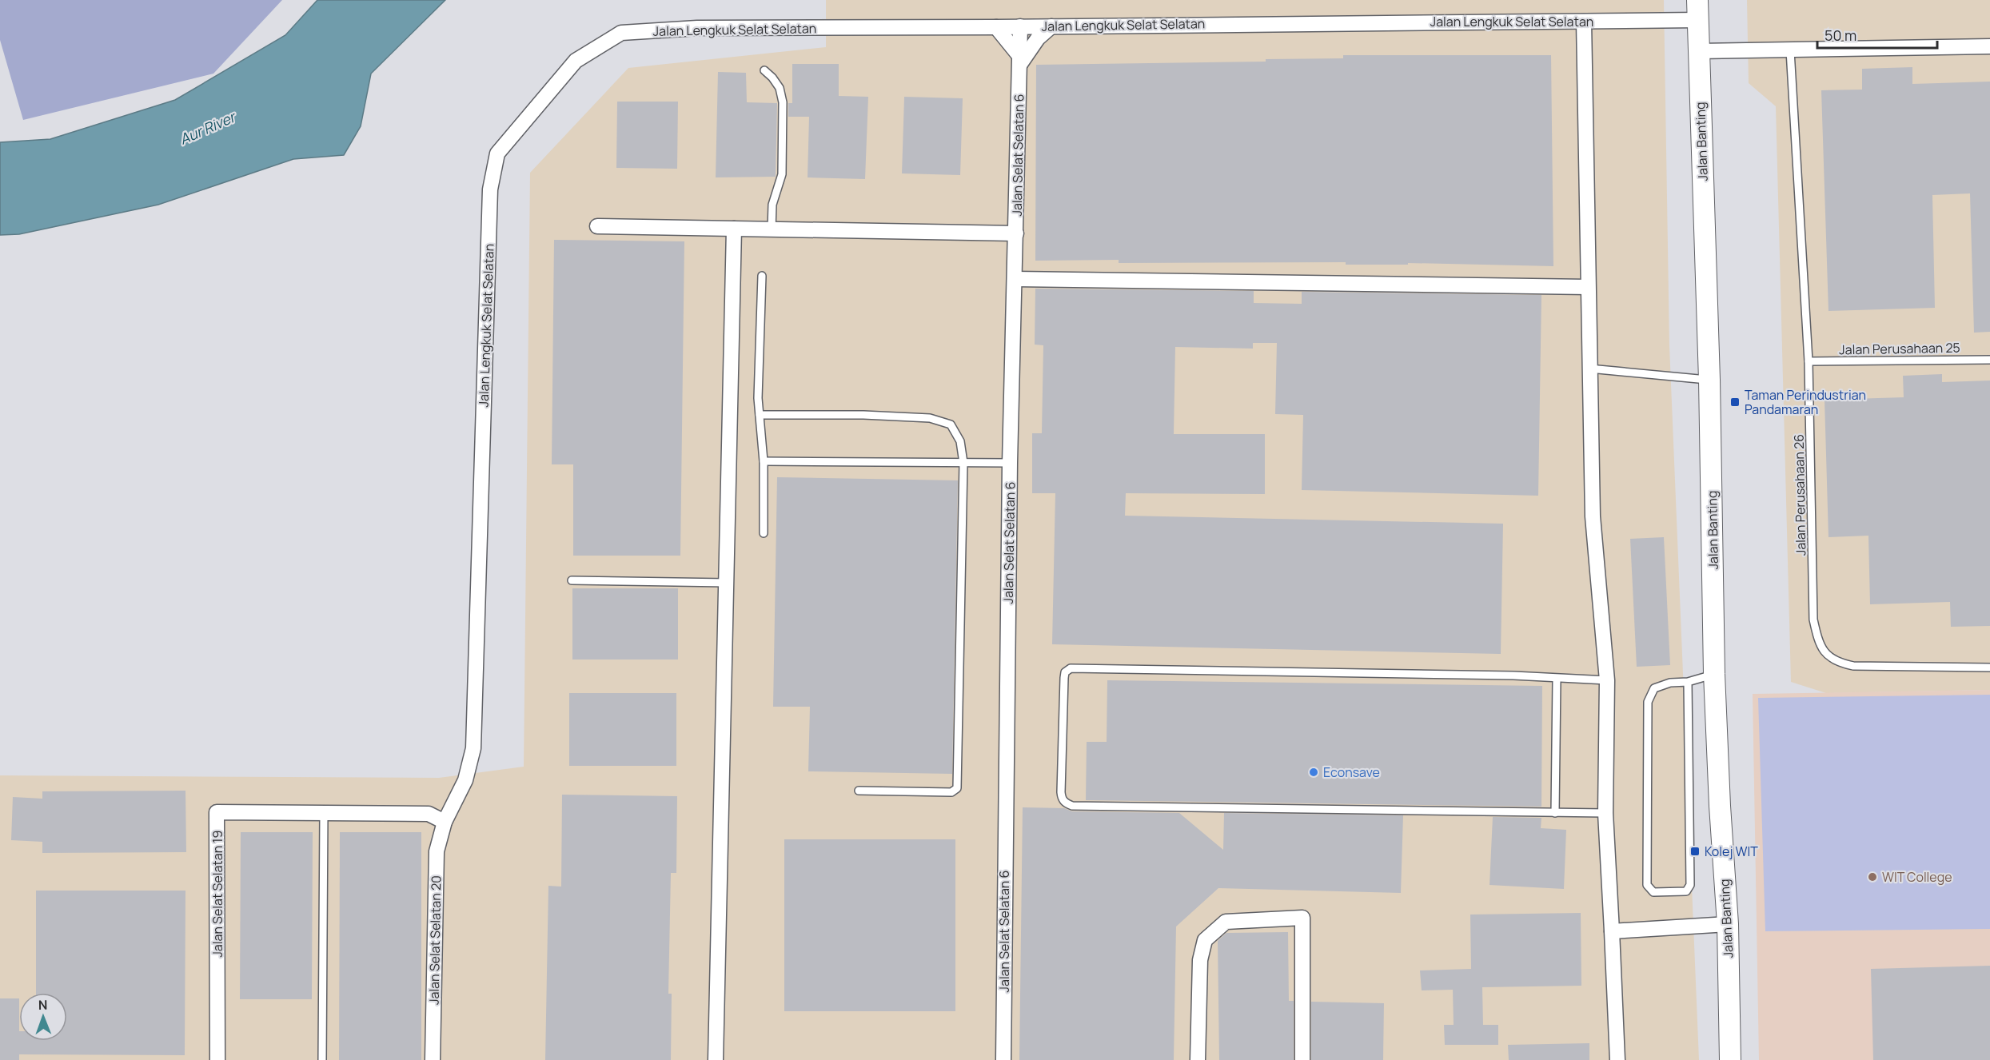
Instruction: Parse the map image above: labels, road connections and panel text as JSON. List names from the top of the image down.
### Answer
{
  "streets": {
    "main road": ["Jalan Banting"],
    "street": [
      "Jalan Lengkuk Selat Selatan",
      "Jalan Selat Selatan 6",
      "Jalan Selat Selatan 19",
      "Jalan Selat Selatan 20"
    ],
    "lane": ["Jalan Perusahaan 25", "Jalan Perusahaan 26"]
  },
  "crossings": [
    ["Jalan Lengkuk Selat Selatan", "Jalan Banting"],
    ["Jalan Lengkuk Selat Selatan", "Jalan Selat Selatan 6"],
    ["Jalan Lengkuk Selat Selatan", "Jalan Selat Selatan 19"],
    ["Jalan Lengkuk Selat Selatan", "Jalan Selat Selatan 20"],
    ["Jalan Perusahaan 25", "Jalan Perusahaan 26"],
    ["Jalan Selat Selatan 19", "Jalan Selat Selatan 20"]
  ],
  "water": ["Aur River"],
  "places": {
    "transit": ["Taman Perindustrian Pandamaran", "Kolej WIT"],
    "other": ["Econsave", "WIT College"]
  },
  "scale_bar": "50 m",
  "north": "top"
}
